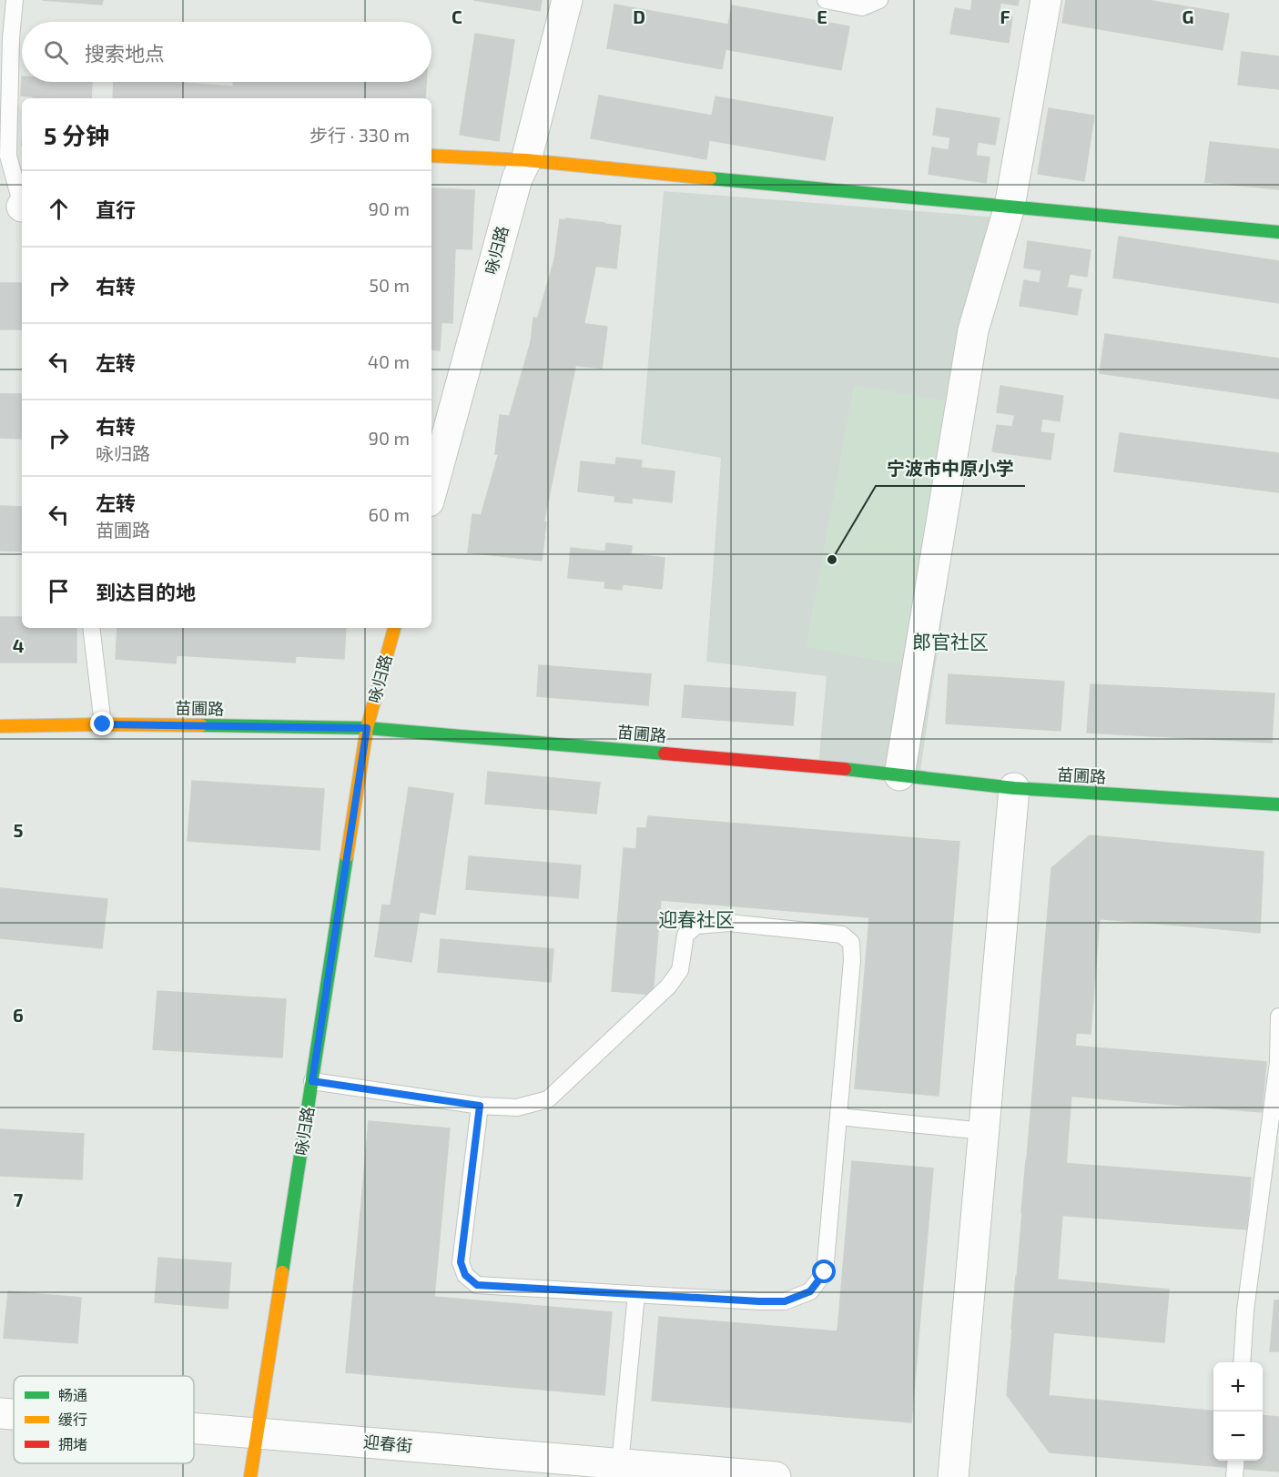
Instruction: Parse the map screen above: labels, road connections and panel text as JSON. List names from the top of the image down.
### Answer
{
  "streets": {
    "street": ["咏归路", "苗圃路", "迎春街"]
  },
  "crossings": [
    ["咏归路", "苗圃路"],
    ["咏归路", "迎春街"]
  ],
  "districts": ["郎官社区", "迎春社区"],
  "places": ["宁波市中原小学"],
  "legend": ["畅通", "缓行", "拥堵"],
  "page": {
    "search": "搜索地点",
    "heading": ["5 分钟", "步行 · 330 m"],
    "list": [
      ["直行", "90 m"],
      ["右转", "50 m"],
      ["左转", "40 m"],
      ["右转", "咏归路", "90 m"],
      ["左转", "苗圃路", "60 m"],
      "到达目的地"
    ],
    "map_buttons": ["+", "−"]
  },
  "grid": {
    "columns": [
      "C",
      "D",
      "E",
      "F",
      "G"
    ],
    "rows": [
      "4",
      "5",
      "6",
      "7"
    ]
  }
}
